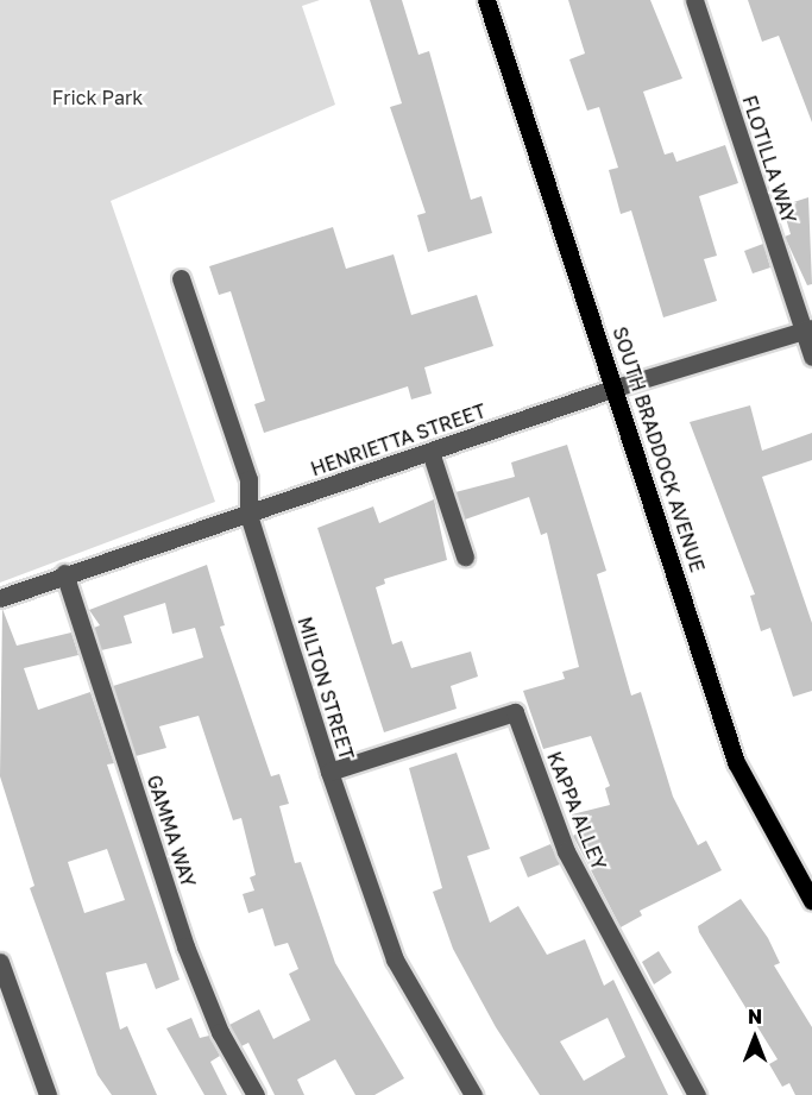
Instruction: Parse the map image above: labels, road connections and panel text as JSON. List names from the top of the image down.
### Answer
{
  "streets": {
    "main road": ["SOUTH BRADDOCK AVENUE"],
    "street": [
      "FLOTILLA WAY",
      "HENRIETTA STREET",
      "MILTON STREET",
      "KAPPA ALLEY",
      "GAMMA WAY"
    ]
  },
  "crossings": [
    ["FLOTILLA WAY", "HENRIETTA STREET"],
    ["HENRIETTA STREET", "SOUTH BRADDOCK AVENUE"],
    ["HENRIETTA STREET", "MILTON STREET"],
    ["HENRIETTA STREET", "GAMMA WAY"],
    ["MILTON STREET", "KAPPA ALLEY"]
  ],
  "parks": ["Frick Park"],
  "north": "top"
}
